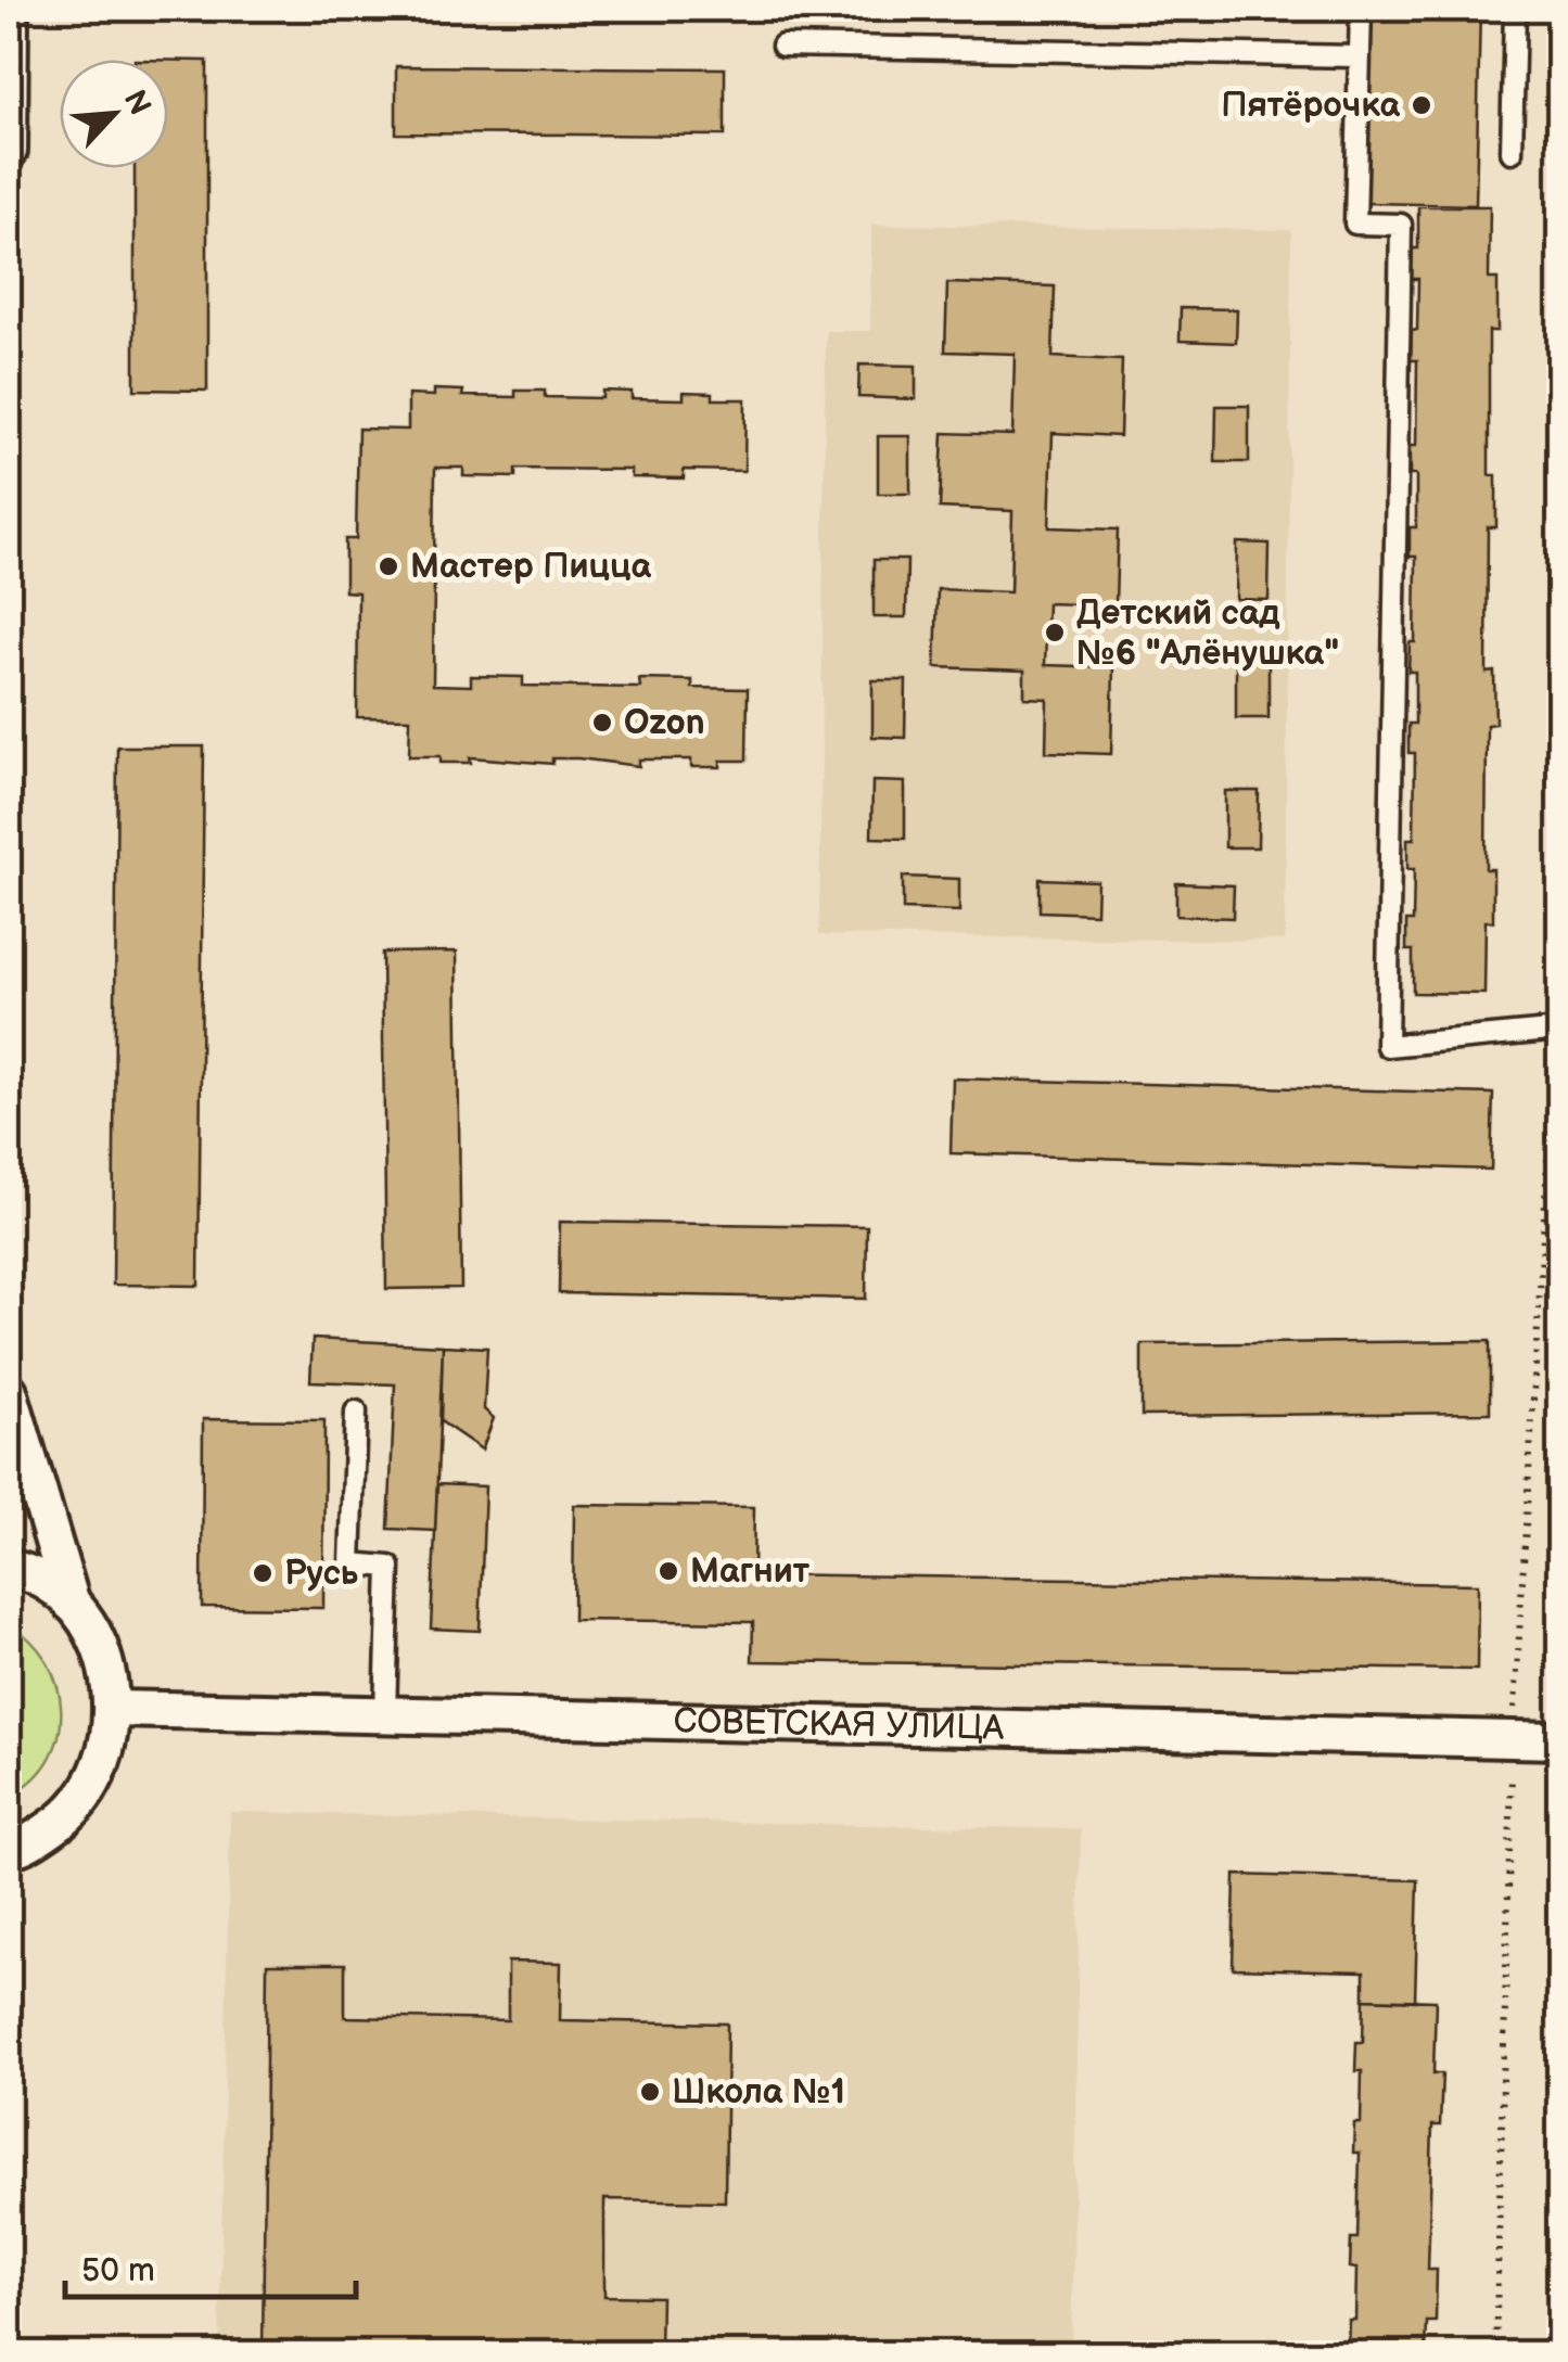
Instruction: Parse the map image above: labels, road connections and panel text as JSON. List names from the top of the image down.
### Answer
{
  "streets": {
    "street": ["СОВЕТСКАЯ УЛИЦА"]
  },
  "places": [
    "Пятёрочка",
    "Мастер Пицца",
    "Детский сад №6 \"Алёнушка\"",
    "Ozon",
    "Магнит",
    "Русь",
    "Школа №1"
  ],
  "scale_bar": "50 m",
  "north": "top right"
}
